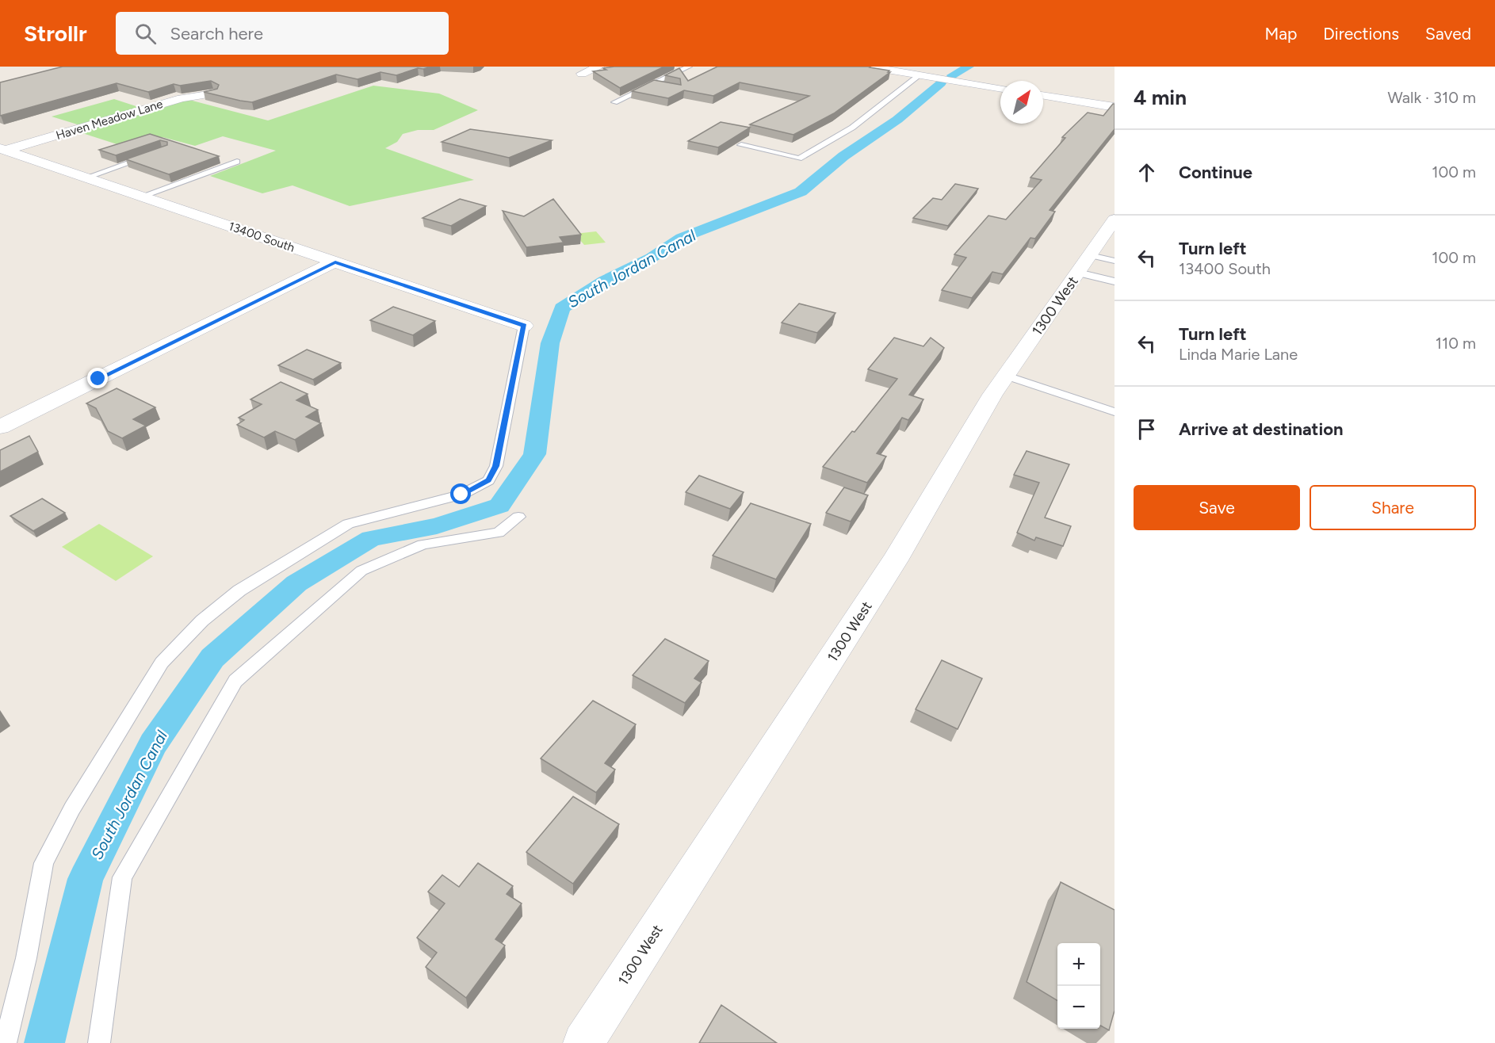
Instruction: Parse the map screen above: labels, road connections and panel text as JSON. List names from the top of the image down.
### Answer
{
  "streets": {
    "street": ["Haven Meadow Lane", "13400 South", "1300 West"]
  },
  "crossings": [
    ["Haven Meadow Lane", "13400 South"]
  ],
  "water": ["South Jordan Canal"],
  "north": "top right",
  "page": {
    "header": "Strollr",
    "search": "Search here",
    "nav": ["Map", "Directions", "Saved"],
    "heading": ["4 min", "Walk · 310 m"],
    "list": [
      ["Continue", "100 m"],
      ["Turn left", "13400 South", "100 m"],
      ["Turn left", "Linda Marie Lane", "110 m"],
      "Arrive at destination"
    ],
    "buttons": ["Save", "Share"],
    "map_buttons": ["+", "−"]
  }
}
